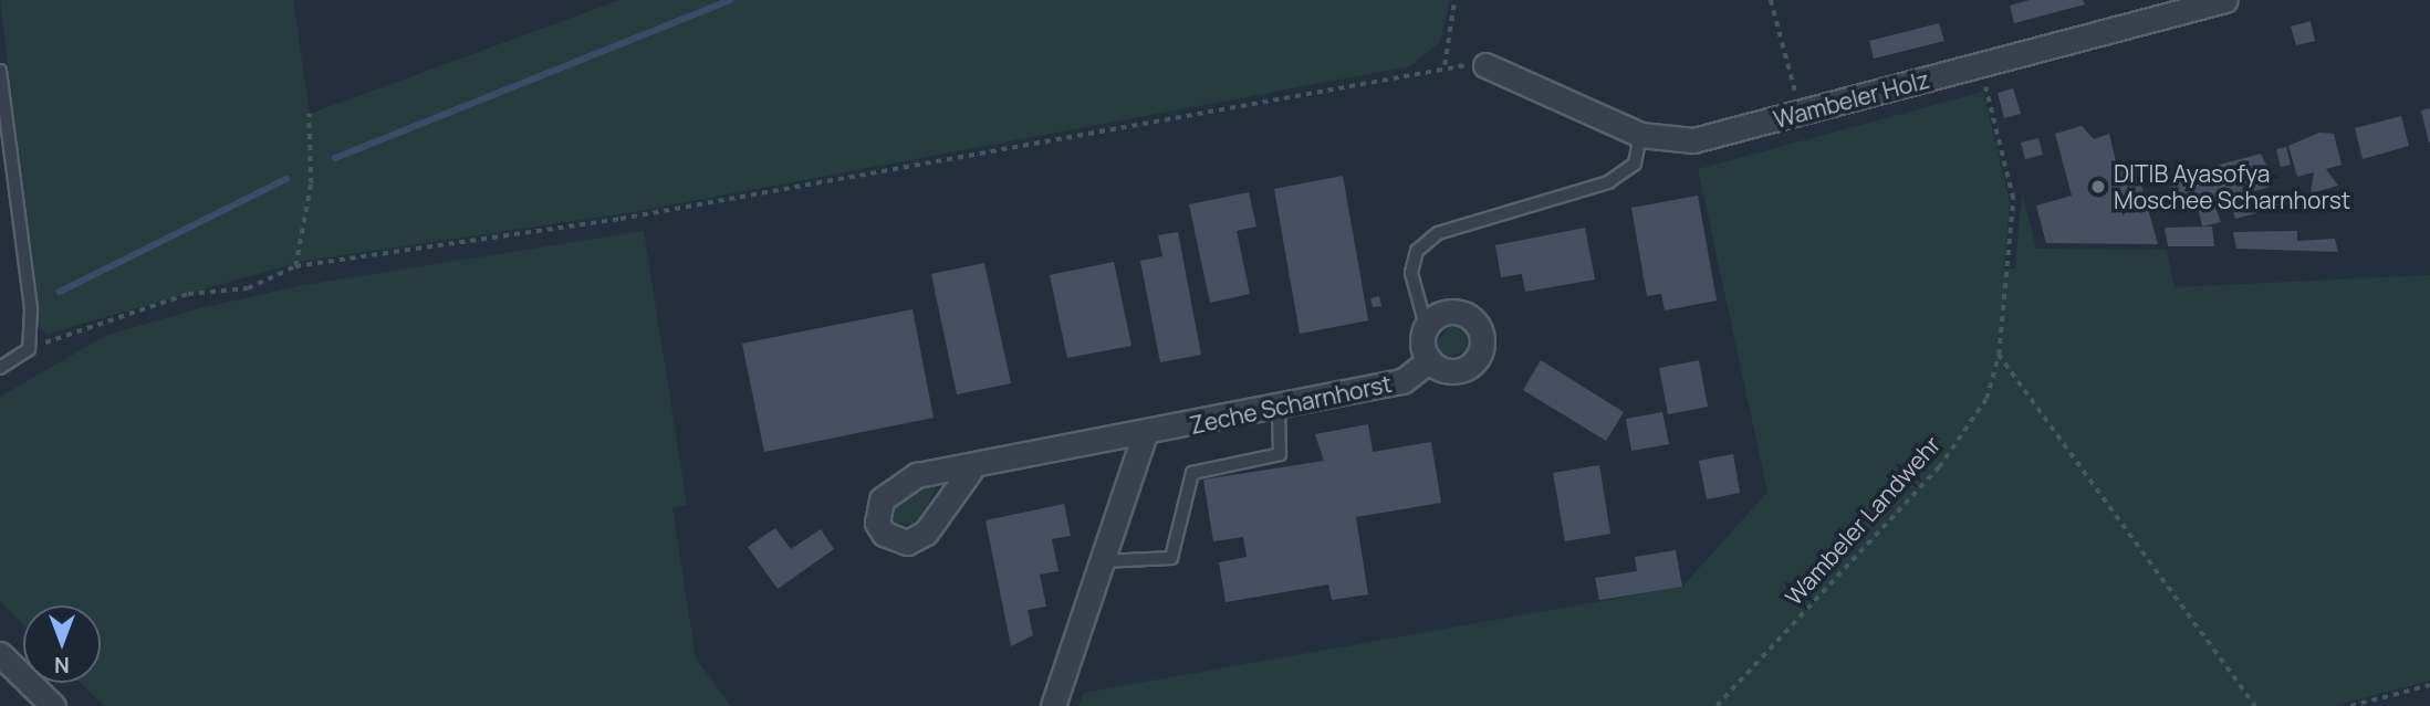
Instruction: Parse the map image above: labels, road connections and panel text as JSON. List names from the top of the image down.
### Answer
{
  "streets": {
    "street": ["Wambeler Holz", "Zeche Scharnhorst"],
    "path": ["Wambeler Landwehr"]
  },
  "crossings": [
    ["Wambeler Holz", "Wambeler Landwehr"]
  ],
  "places": ["DITIB Ayasofya Moschee Scharnhorst"],
  "north": "bottom"
}
